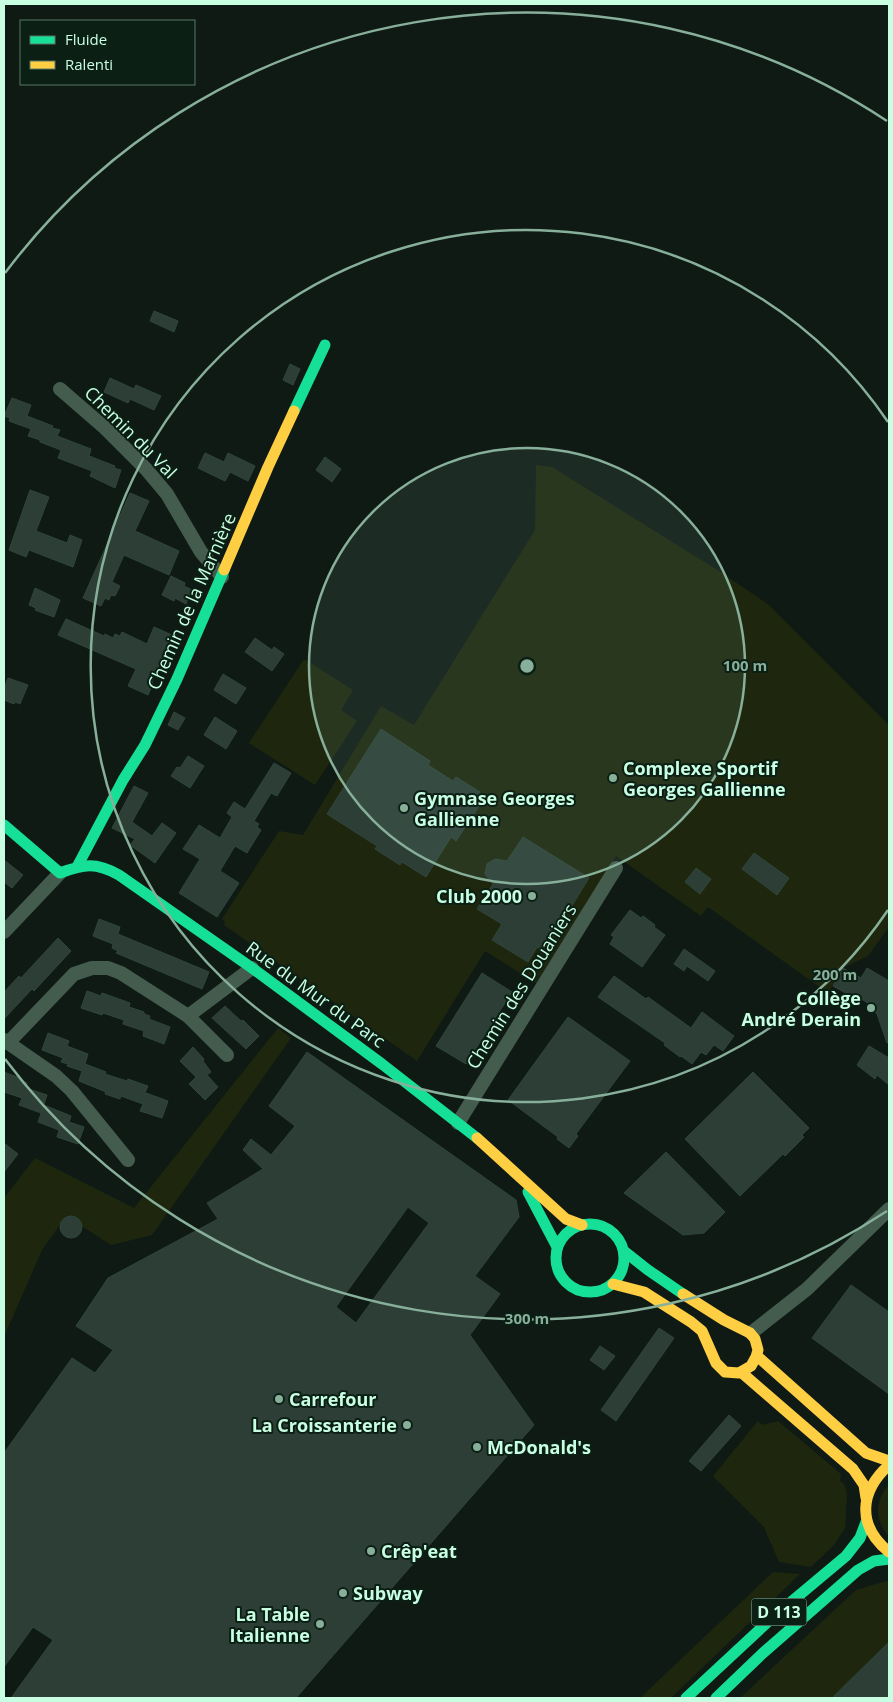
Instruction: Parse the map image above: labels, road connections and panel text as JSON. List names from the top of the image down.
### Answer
{
  "streets": {
    "street": [
      "Chemin du Val",
      "Chemin de la Marnière",
      "Chemin des Douaniers",
      "Rue du Mur du Parc",
      "D 113"
    ]
  },
  "crossings": [
    ["Chemin du Val", "Chemin de la Marnière"],
    ["Chemin de la Marnière", "Rue du Mur du Parc"],
    ["Chemin des Douaniers", "Rue du Mur du Parc"]
  ],
  "places": [
    "Complexe Sportif Georges Gallienne",
    "Gymnase Georges Gallienne",
    "Club 2000",
    "Collège André Derain",
    "Carrefour",
    "La Croissanterie",
    "McDonald's",
    "Crêp'eat",
    "Subway",
    "La Table Italienne"
  ],
  "legend": ["Fluide", "Ralenti"],
  "rings": ["100 m", "200 m", "300 m"]
}
